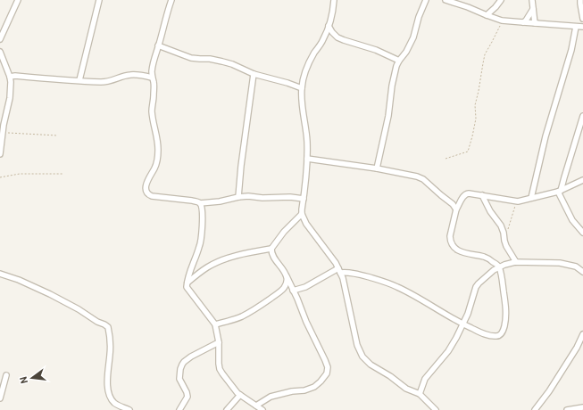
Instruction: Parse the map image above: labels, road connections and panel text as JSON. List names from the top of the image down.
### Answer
{
  "north": "left"
}
